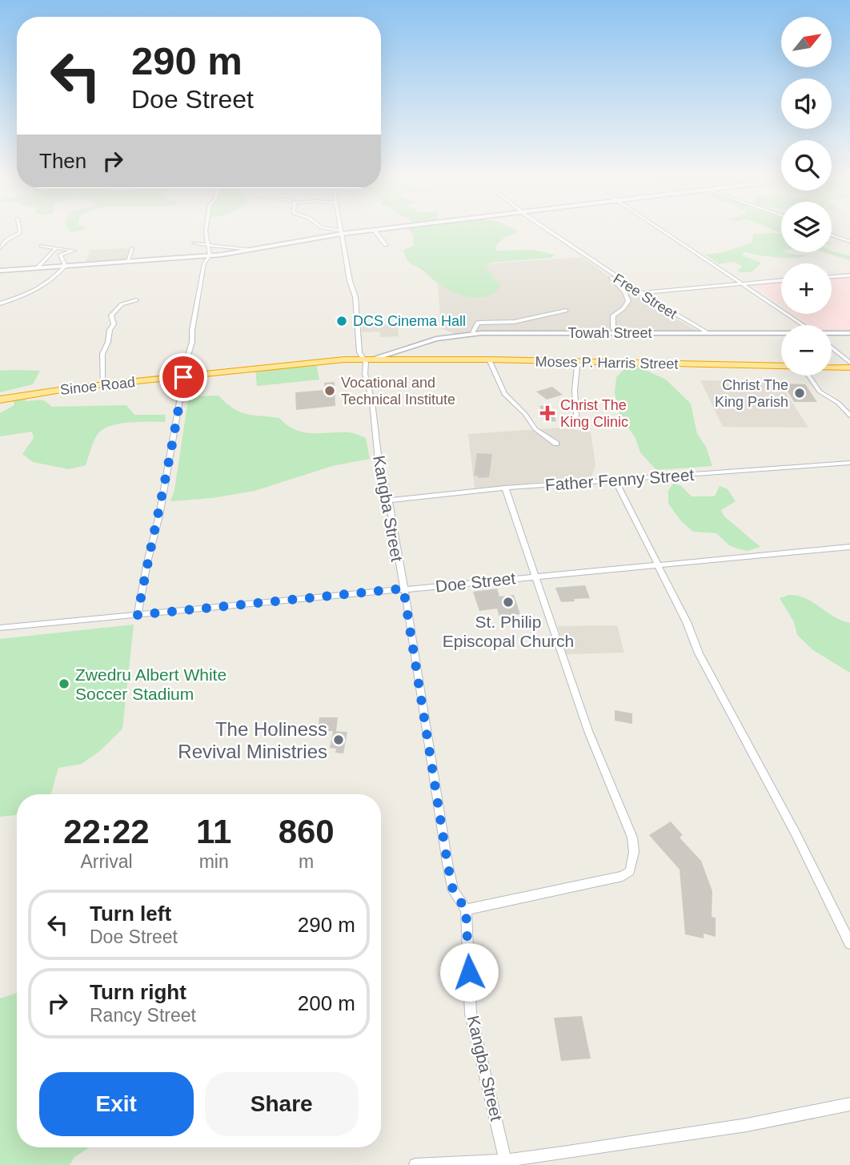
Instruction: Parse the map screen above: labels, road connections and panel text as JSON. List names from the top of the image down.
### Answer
{
  "streets": {
    "highway": ["Moses P. Harris Street", "Sinoe Road"],
    "street": [
      "Free Street",
      "Towah Street",
      "Father Fenny Street",
      "Kangba Street",
      "Doe Street"
    ]
  },
  "crossings": [
    ["Free Street", "Towah Street"],
    ["Towah Street", "Moses P. Harris Street"],
    ["Towah Street", "Sinoe Road"],
    ["Towah Street", "Kangba Street"],
    ["Moses P. Harris Street", "Sinoe Road"],
    ["Moses P. Harris Street", "Kangba Street"],
    ["Sinoe Road", "Kangba Street"],
    ["Father Fenny Street", "Kangba Street"],
    ["Kangba Street", "Doe Street"]
  ],
  "places": {
    "other": [
      "DCS Cinema Hall",
      "Vocational and Technical Institute",
      "Christ The King Parish",
      "St. Philip Episcopal Church",
      "Zwedru Albert White Soccer Stadium",
      "The Holiness Revival Ministries"
    ],
    "health": ["Christ The King Clinic"]
  },
  "north": "top right",
  "page": {
    "map_buttons": ["+", "−"],
    "turn": ["290 m", "Doe Street"],
    "then": "Then",
    "eta": [
      "22:22",
      "Arrival",
      "11",
      "min",
      "860",
      "m"
    ],
    "list": [
      {
        "name": "Turn left",
        "note": "Doe Street",
        "value": "290 m"
      },
      {
        "name": "Turn right",
        "note": "Rancy Street",
        "value": "200 m"
      }
    ],
    "buttons": ["Exit", "Share"]
  }
}
